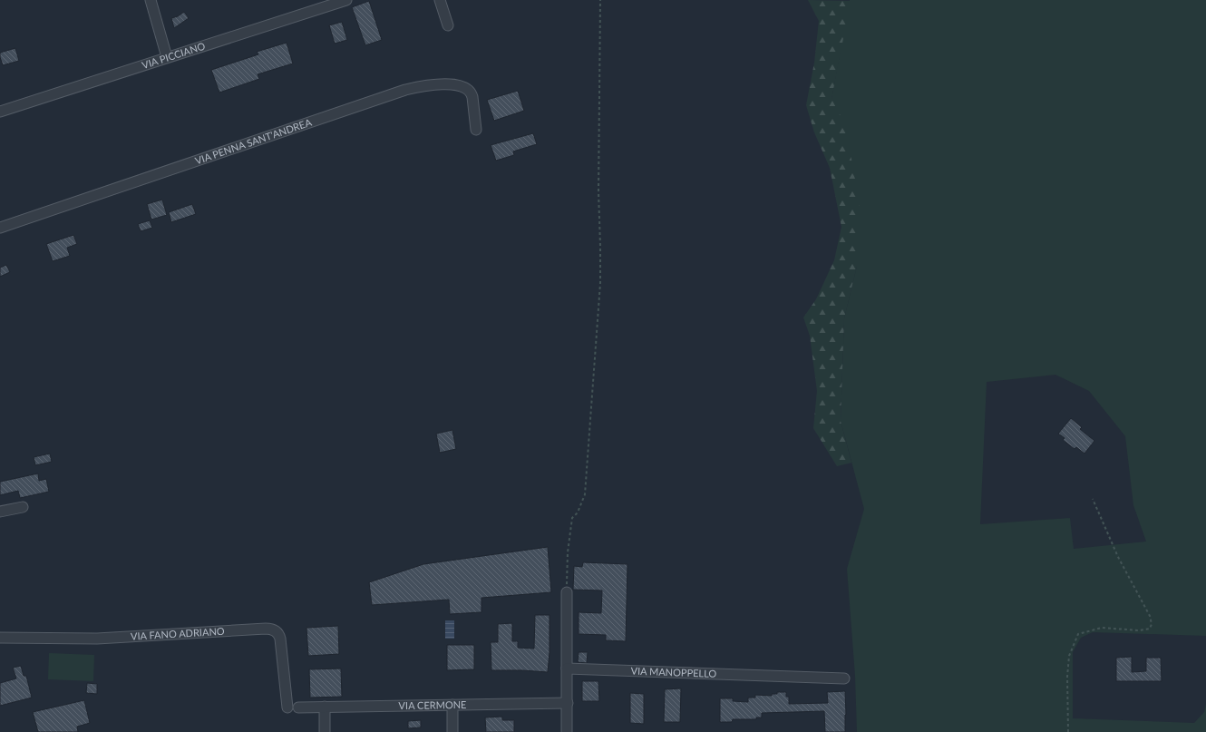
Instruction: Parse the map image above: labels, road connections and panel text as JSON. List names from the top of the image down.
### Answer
{
  "streets": {
    "street": [
      "VIA PICCIANO",
      "VIA PENNA SANT'ANDREA",
      "VIA FANO ADRIANO",
      "VIA MANOPPELLO",
      "VIA CERMONE"
    ]
  }
}
